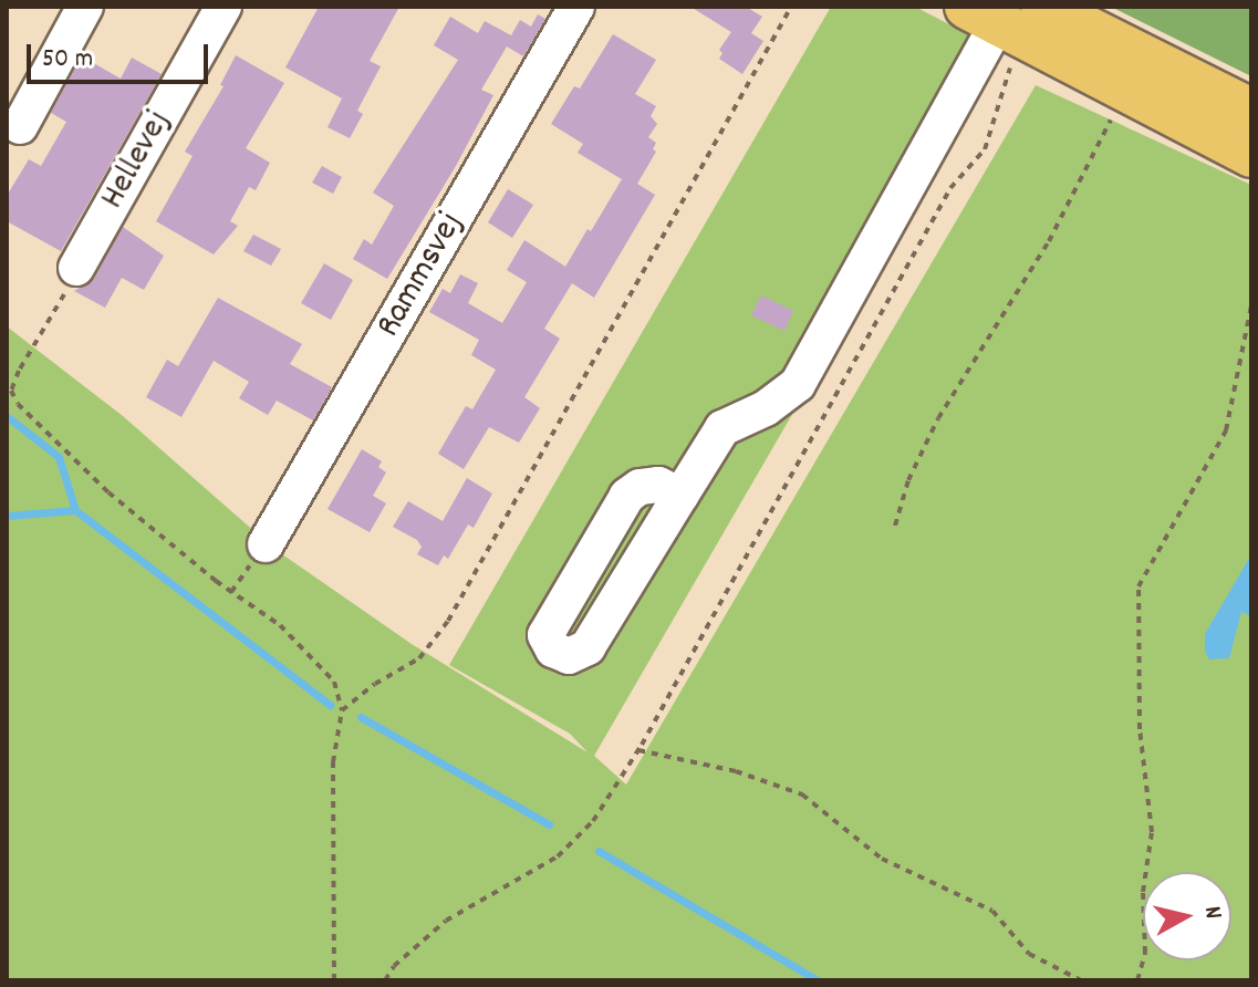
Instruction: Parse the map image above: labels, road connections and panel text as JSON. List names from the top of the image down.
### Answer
{
  "streets": {
    "street": ["Hellevej", "Rammsvej"]
  },
  "scale_bar": "50 m",
  "north": "right"
}
